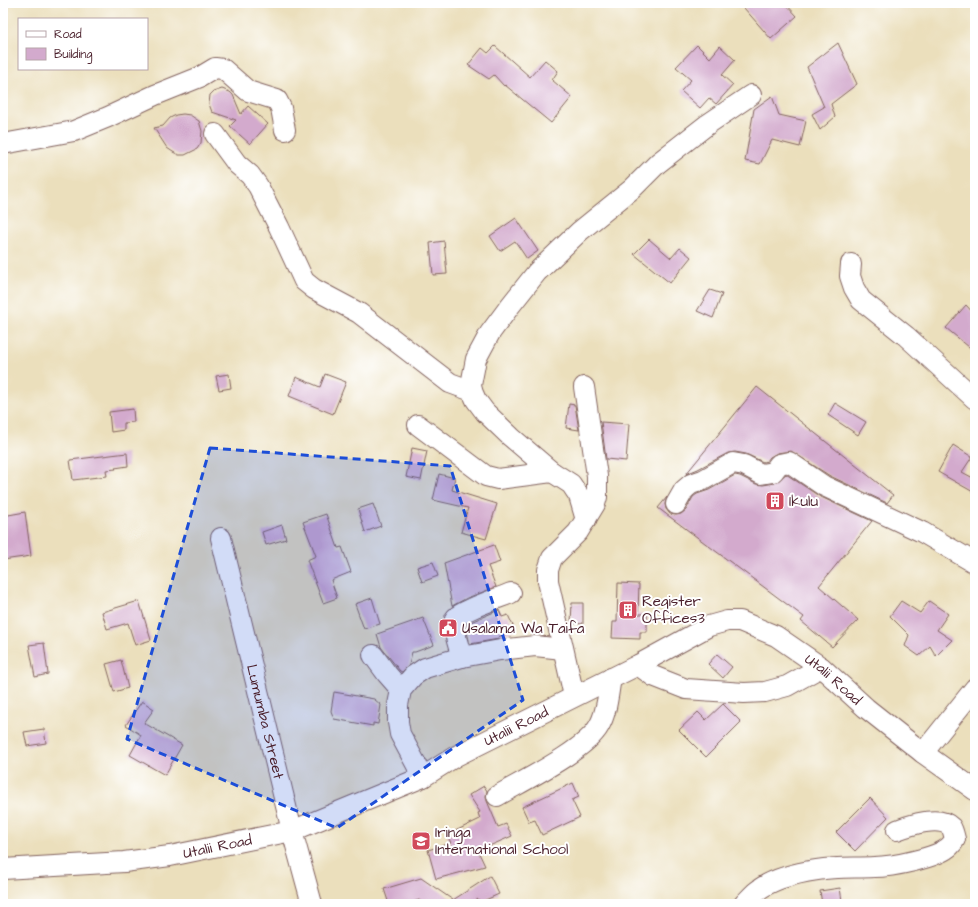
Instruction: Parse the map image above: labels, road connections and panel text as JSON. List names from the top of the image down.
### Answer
{
  "streets": {
    "street": ["Utalii Road", "Lumumba Street"]
  },
  "crossings": [
    ["Utalii Road", "Lumumba Street"]
  ],
  "places": {
    "building": ["Ikulu", "Register Offices3"],
    "public building": ["Usalama Wa Taifa"],
    "school or university": ["Iringa International School"]
  },
  "legend": ["Road", "Building"]
}
